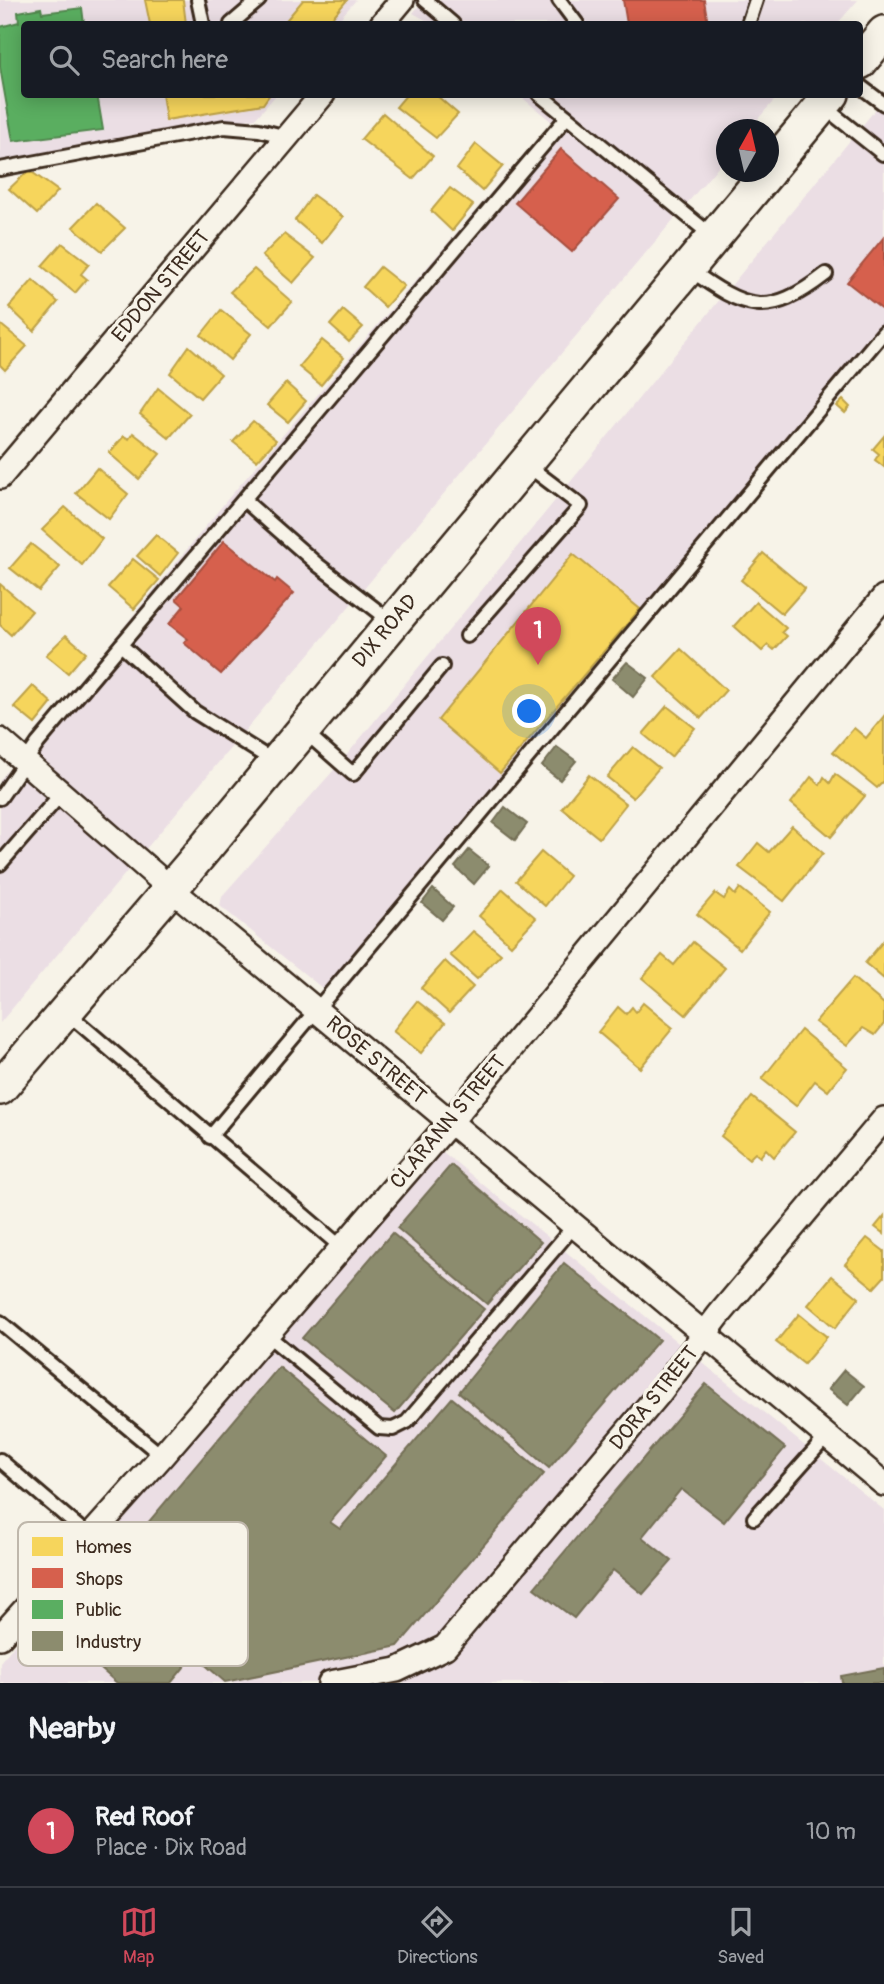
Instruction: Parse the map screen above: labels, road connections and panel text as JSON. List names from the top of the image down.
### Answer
{
  "streets": {
    "main road": ["DIX ROAD"],
    "street": [
      "EDDON STREET",
      "ROSE STREET",
      "CLARANN STREET",
      "DORA STREET"
    ]
  },
  "crossings": [
    ["DIX ROAD", "ROSE STREET"],
    ["ROSE STREET", "CLARANN STREET"],
    ["ROSE STREET", "DORA STREET"]
  ],
  "legend": [
    "Homes",
    "Shops",
    "Public",
    "Industry"
  ],
  "north": "top",
  "page": {
    "search": "Search here",
    "pins": "1",
    "heading": "Nearby",
    "list": [
      {
        "mark": "1",
        "name": "Red Roof",
        "note": "Place · Dix Road",
        "value": "10 m"
      }
    ],
    "nav": ["Map", "Directions", "Saved"]
  }
}
